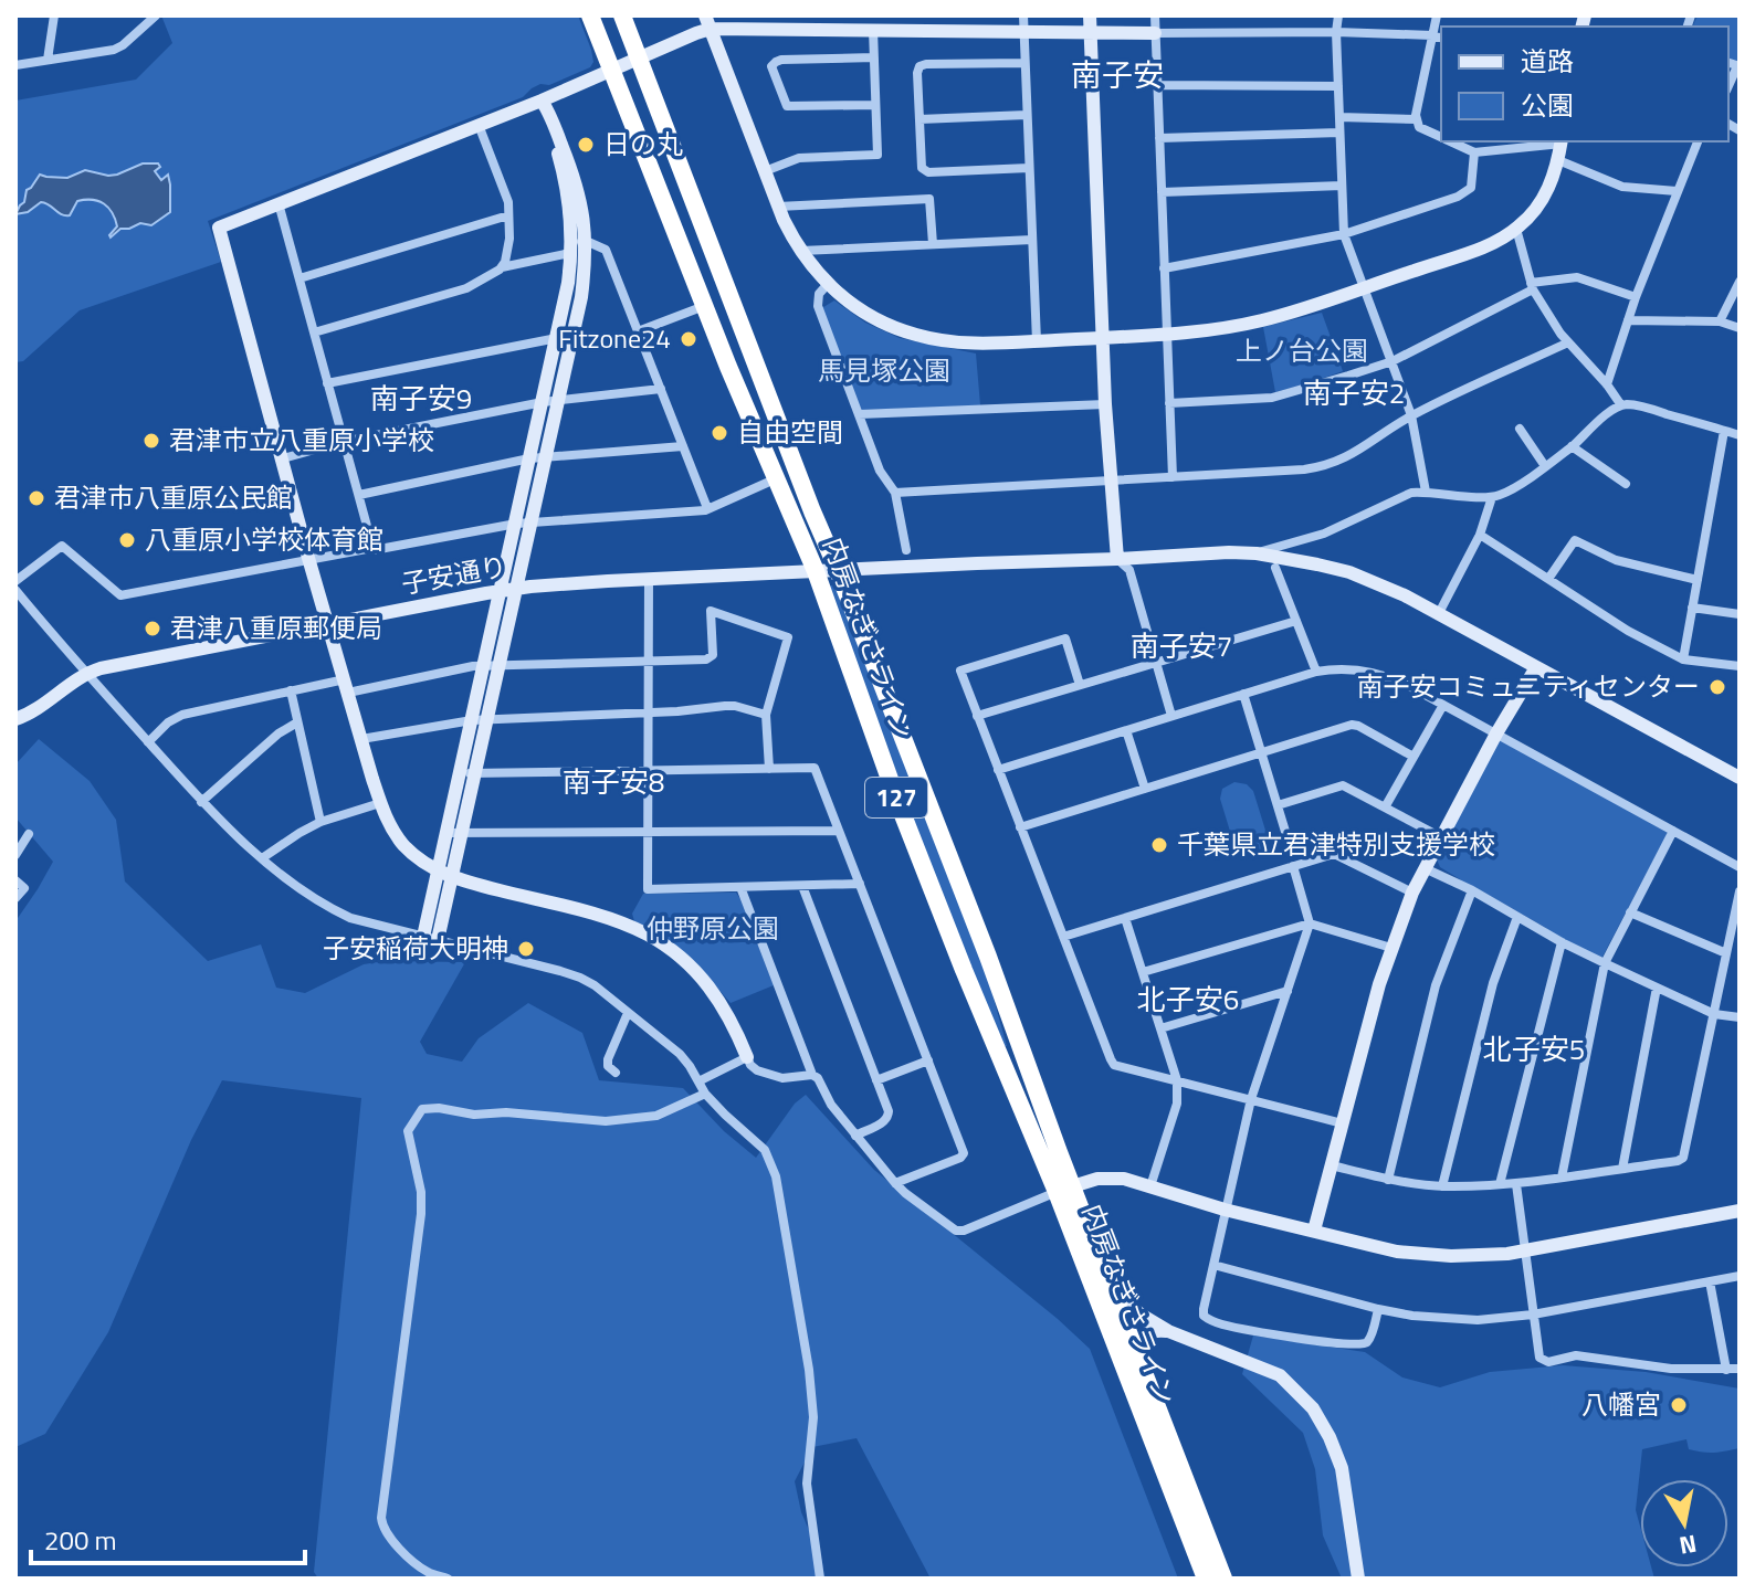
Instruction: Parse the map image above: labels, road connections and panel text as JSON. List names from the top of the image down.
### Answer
{
  "streets": {
    "highway": ["内房なぎさライン", "127"],
    "street": ["子安通り"]
  },
  "crossings": [
    ["子安通り", "内房なぎさライン"]
  ],
  "districts": [
    "南子安",
    "南子安2",
    "南子安9",
    "南子安7",
    "南子安8",
    "北子安6",
    "北子安5"
  ],
  "parks": ["上ノ台公園", "馬見塚公園", "仲野原公園"],
  "places": [
    "日の丸",
    "Fitzone24",
    "自由空間",
    "君津市立八重原小学校",
    "君津市八重原公民館",
    "八重原小学校体育館",
    "君津八重原郵便局",
    "南子安コミュニティセンター",
    "千葉県立君津特別支援学校",
    "子安稲荷大明神",
    "八幡宮"
  ],
  "legend": ["道路", "公園"],
  "scale_bar": "200 m",
  "north": "bottom"
}
